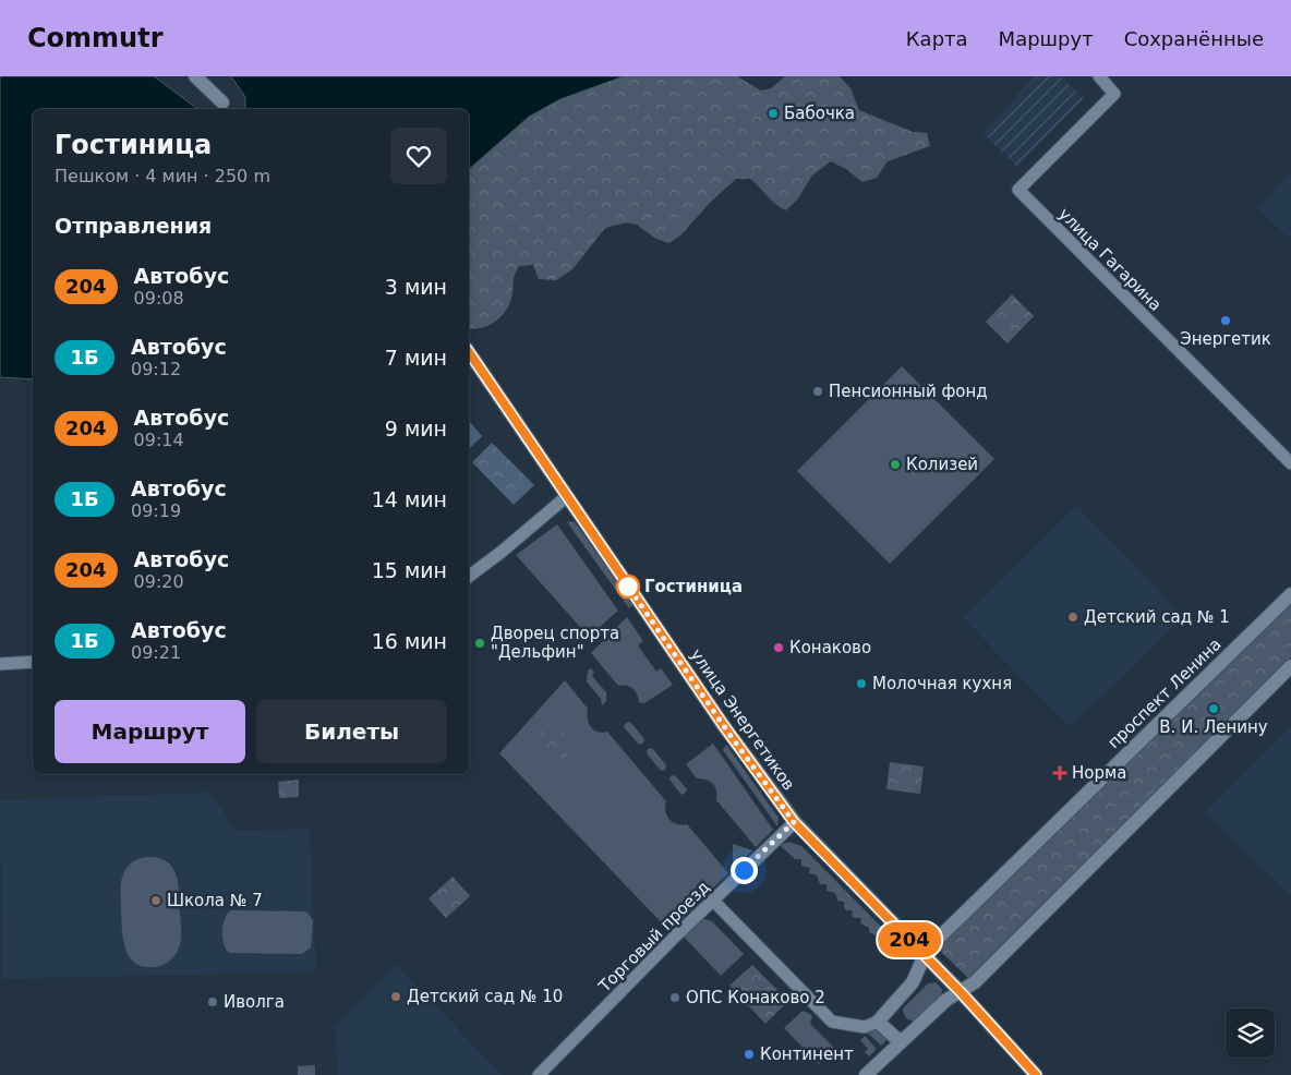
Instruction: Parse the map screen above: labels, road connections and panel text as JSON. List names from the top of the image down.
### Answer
{
  "streets": {
    "street": [
      "улица Гагарина",
      "проспект Ленина",
      "улица Энергетиков",
      "Торговый проезд"
    ]
  },
  "crossings": [
    ["проспект Ленина", "улица Энергетиков"],
    ["улица Энергетиков", "Торговый проезд"]
  ],
  "places": {
    "other": [
      "Бабочка",
      "Энергетик",
      "Пенсионный фонд",
      "Колизей",
      "Гостиница",
      "Детский сад № 1",
      "Дворец спорта \"Дельфин\"",
      "Конаково",
      "Молочная кухня",
      "В. И. Ленину",
      "Школа № 7",
      "Детский сад № 10",
      "ОПС Конаково 2",
      "Иволга",
      "Континент"
    ],
    "health": ["Норма"]
  },
  "lines": ["bus line 204"],
  "page": {
    "header": "Commutr",
    "nav": ["Карта", "Маршрут", "Сохранённые"],
    "on_map": "204",
    "heading": [
      ["Гостиница", "Пешком · 4 мин · 250 m"],
      "Отправления"
    ],
    "list": [
      {
        "mark": "204",
        "name": "Автобус",
        "note": "09:08",
        "value": "3 мин"
      },
      {
        "mark": "1Б",
        "name": "Автобус",
        "note": "09:12",
        "value": "7 мин"
      },
      {
        "mark": "204",
        "name": "Автобус",
        "note": "09:14",
        "value": "9 мин"
      },
      {
        "mark": "1Б",
        "name": "Автобус",
        "note": "09:19",
        "value": "14 мин"
      },
      {
        "mark": "204",
        "name": "Автобус",
        "note": "09:20",
        "value": "15 мин"
      },
      {
        "mark": "1Б",
        "name": "Автобус",
        "note": "09:21",
        "value": "16 мин"
      }
    ],
    "buttons": ["Маршрут", "Билеты"]
  }
}
